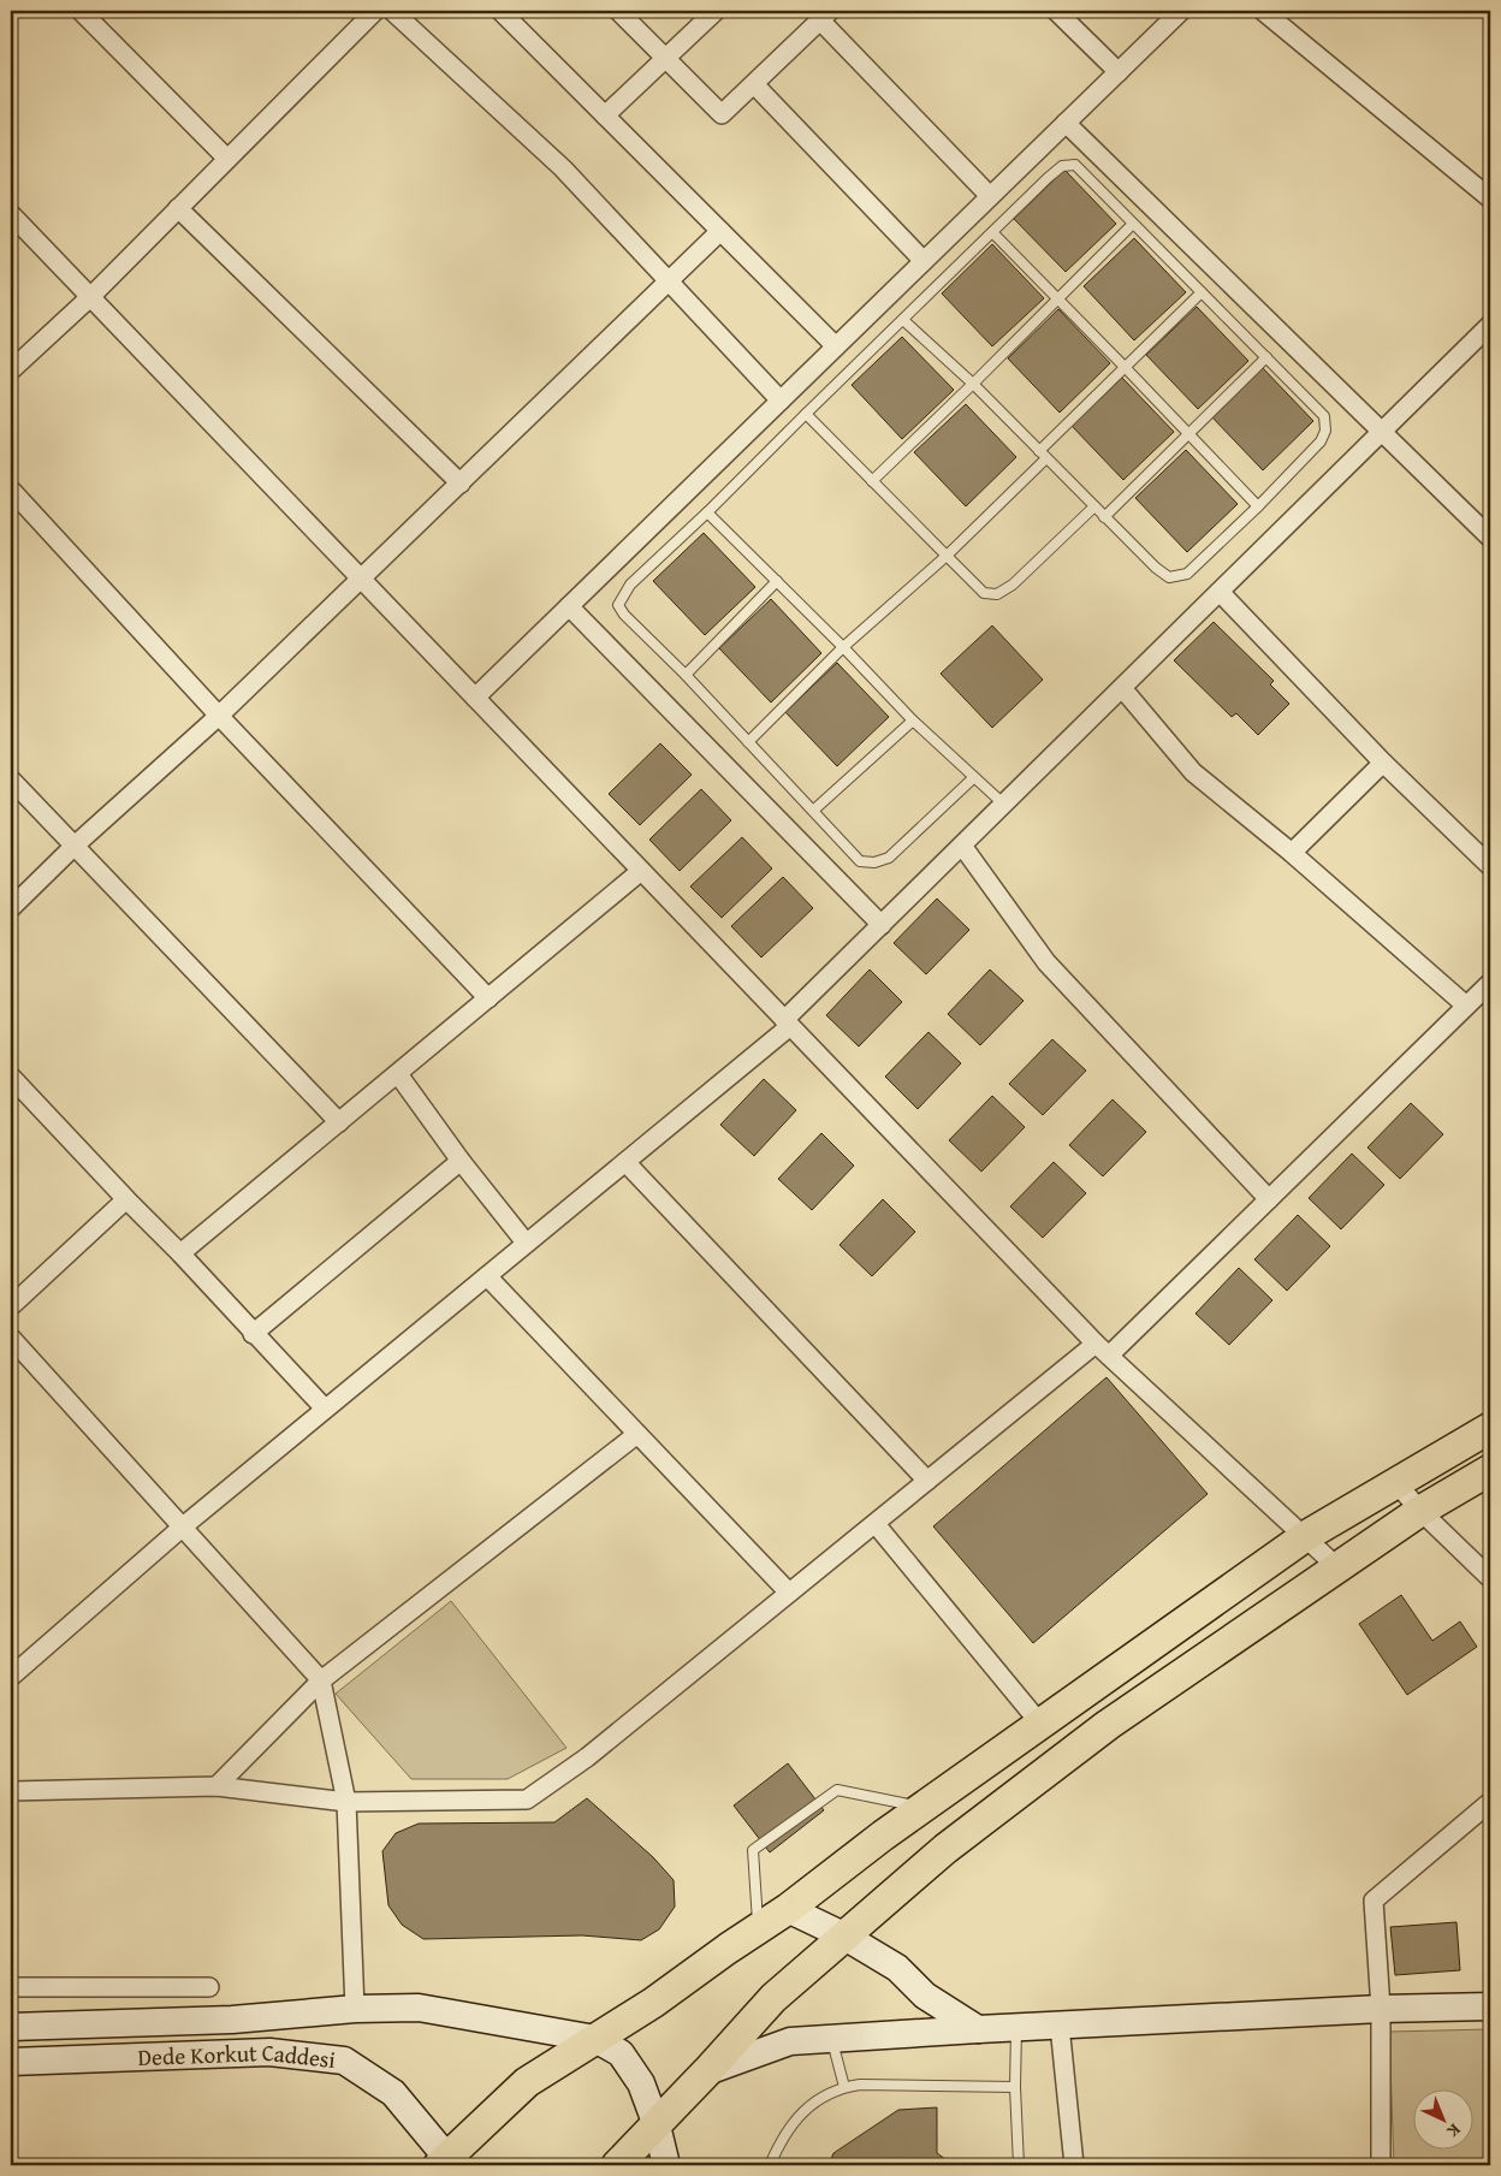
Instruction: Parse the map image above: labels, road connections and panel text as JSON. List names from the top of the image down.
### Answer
{
  "streets": {
    "main road": ["Dede Korkut Caddesi"]
  },
  "north": "bottom right"
}
